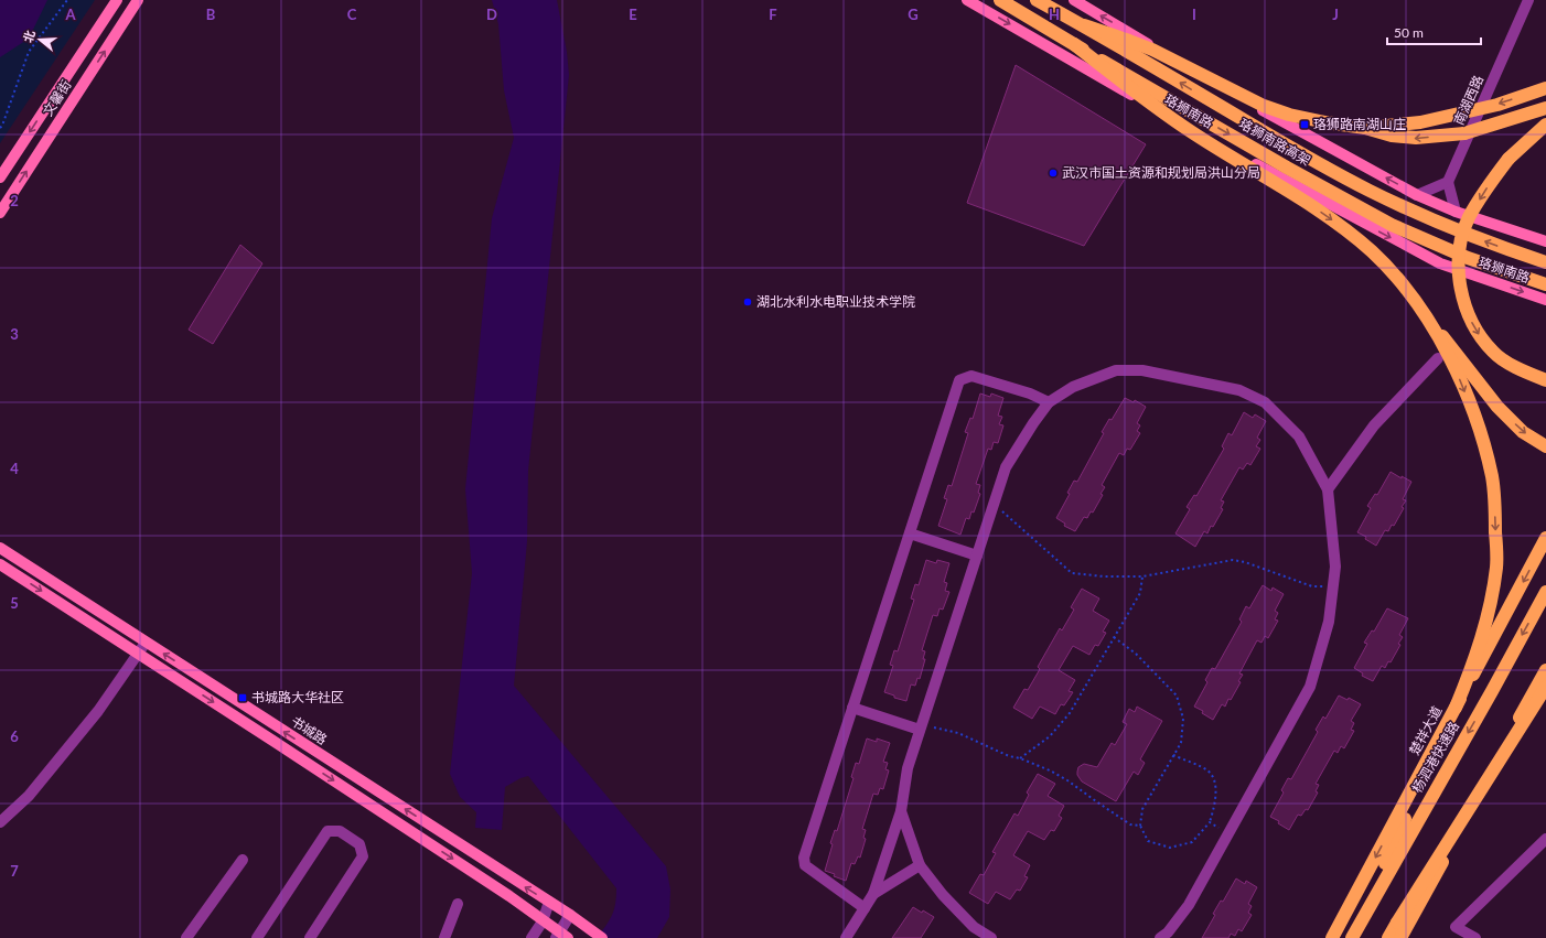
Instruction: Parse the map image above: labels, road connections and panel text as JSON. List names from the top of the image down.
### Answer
{
  "streets": {
    "highway": ["珞狮南路高架", "楚祥大道", "杨泗港快速路"],
    "main road": ["文馨街", "珞狮南路", "书城路"],
    "street": ["南湖西路"]
  },
  "places": {
    "transit": ["珞狮路南湖山庄", "书城路大华社区"],
    "other": ["武汉市国土资源和规划局洪山分局", "湖北水利水电职业技术学院"]
  },
  "scale_bar": "50 m",
  "north": "left",
  "grid": {
    "columns": [
      "A",
      "B",
      "C",
      "D",
      "E",
      "F",
      "G",
      "H",
      "I",
      "J"
    ],
    "rows": [
      "2",
      "3",
      "4",
      "5",
      "6",
      "7"
    ]
  }
}
